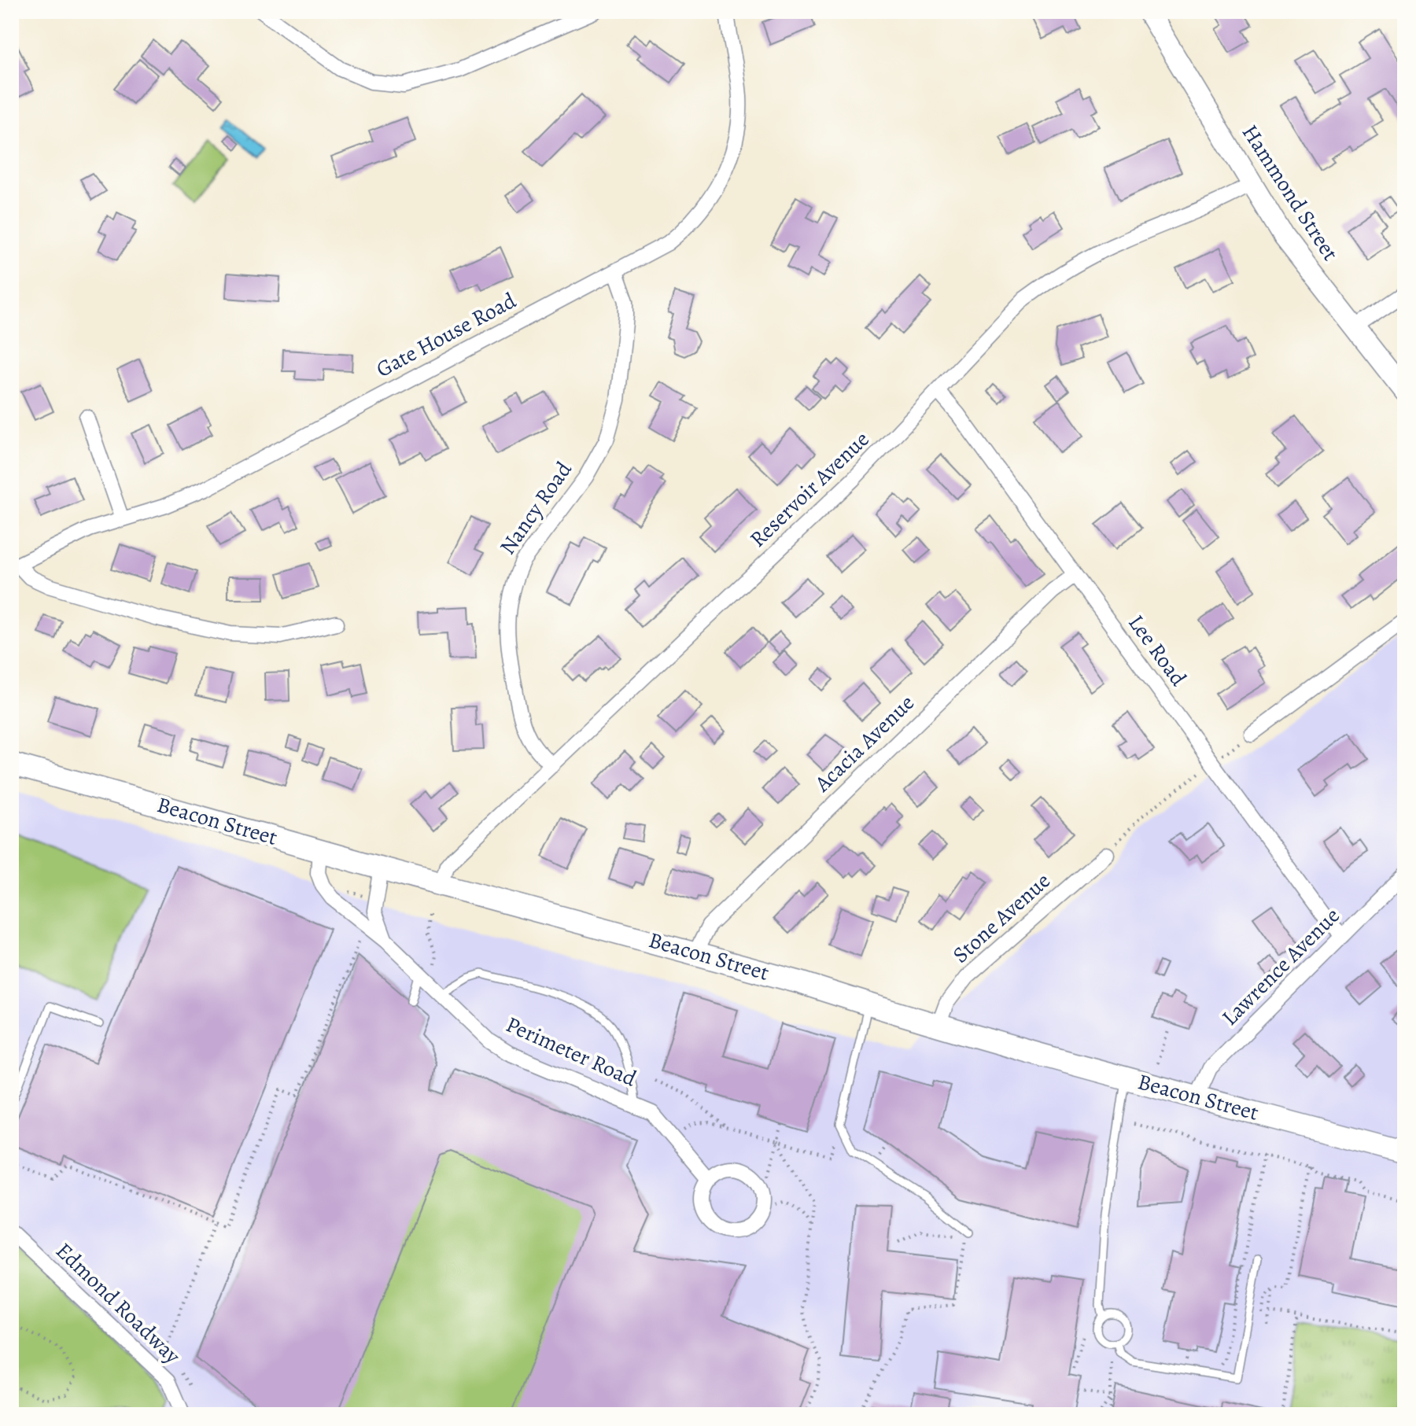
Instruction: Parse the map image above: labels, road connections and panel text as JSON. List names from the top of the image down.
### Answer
{
  "streets": {
    "main road": ["Beacon Street"],
    "street": [
      "Hammond Street",
      "Gate House Road",
      "Reservoir Avenue",
      "Nancy Road",
      "Lee Road",
      "Acacia Avenue",
      "Stone Avenue",
      "Lawrence Avenue",
      "Perimeter Road",
      "Edmond Roadway"
    ]
  },
  "crossings": [
    ["Hammond Street", "Reservoir Avenue"],
    ["Gate House Road", "Nancy Road"],
    ["Reservoir Avenue", "Nancy Road"],
    ["Reservoir Avenue", "Lee Road"],
    ["Reservoir Avenue", "Beacon Street"],
    ["Lee Road", "Acacia Avenue"],
    ["Lee Road", "Lawrence Avenue"],
    ["Acacia Avenue", "Beacon Street"],
    ["Beacon Street", "Stone Avenue"],
    ["Beacon Street", "Lawrence Avenue"],
    ["Beacon Street", "Perimeter Road"]
  ]
}
